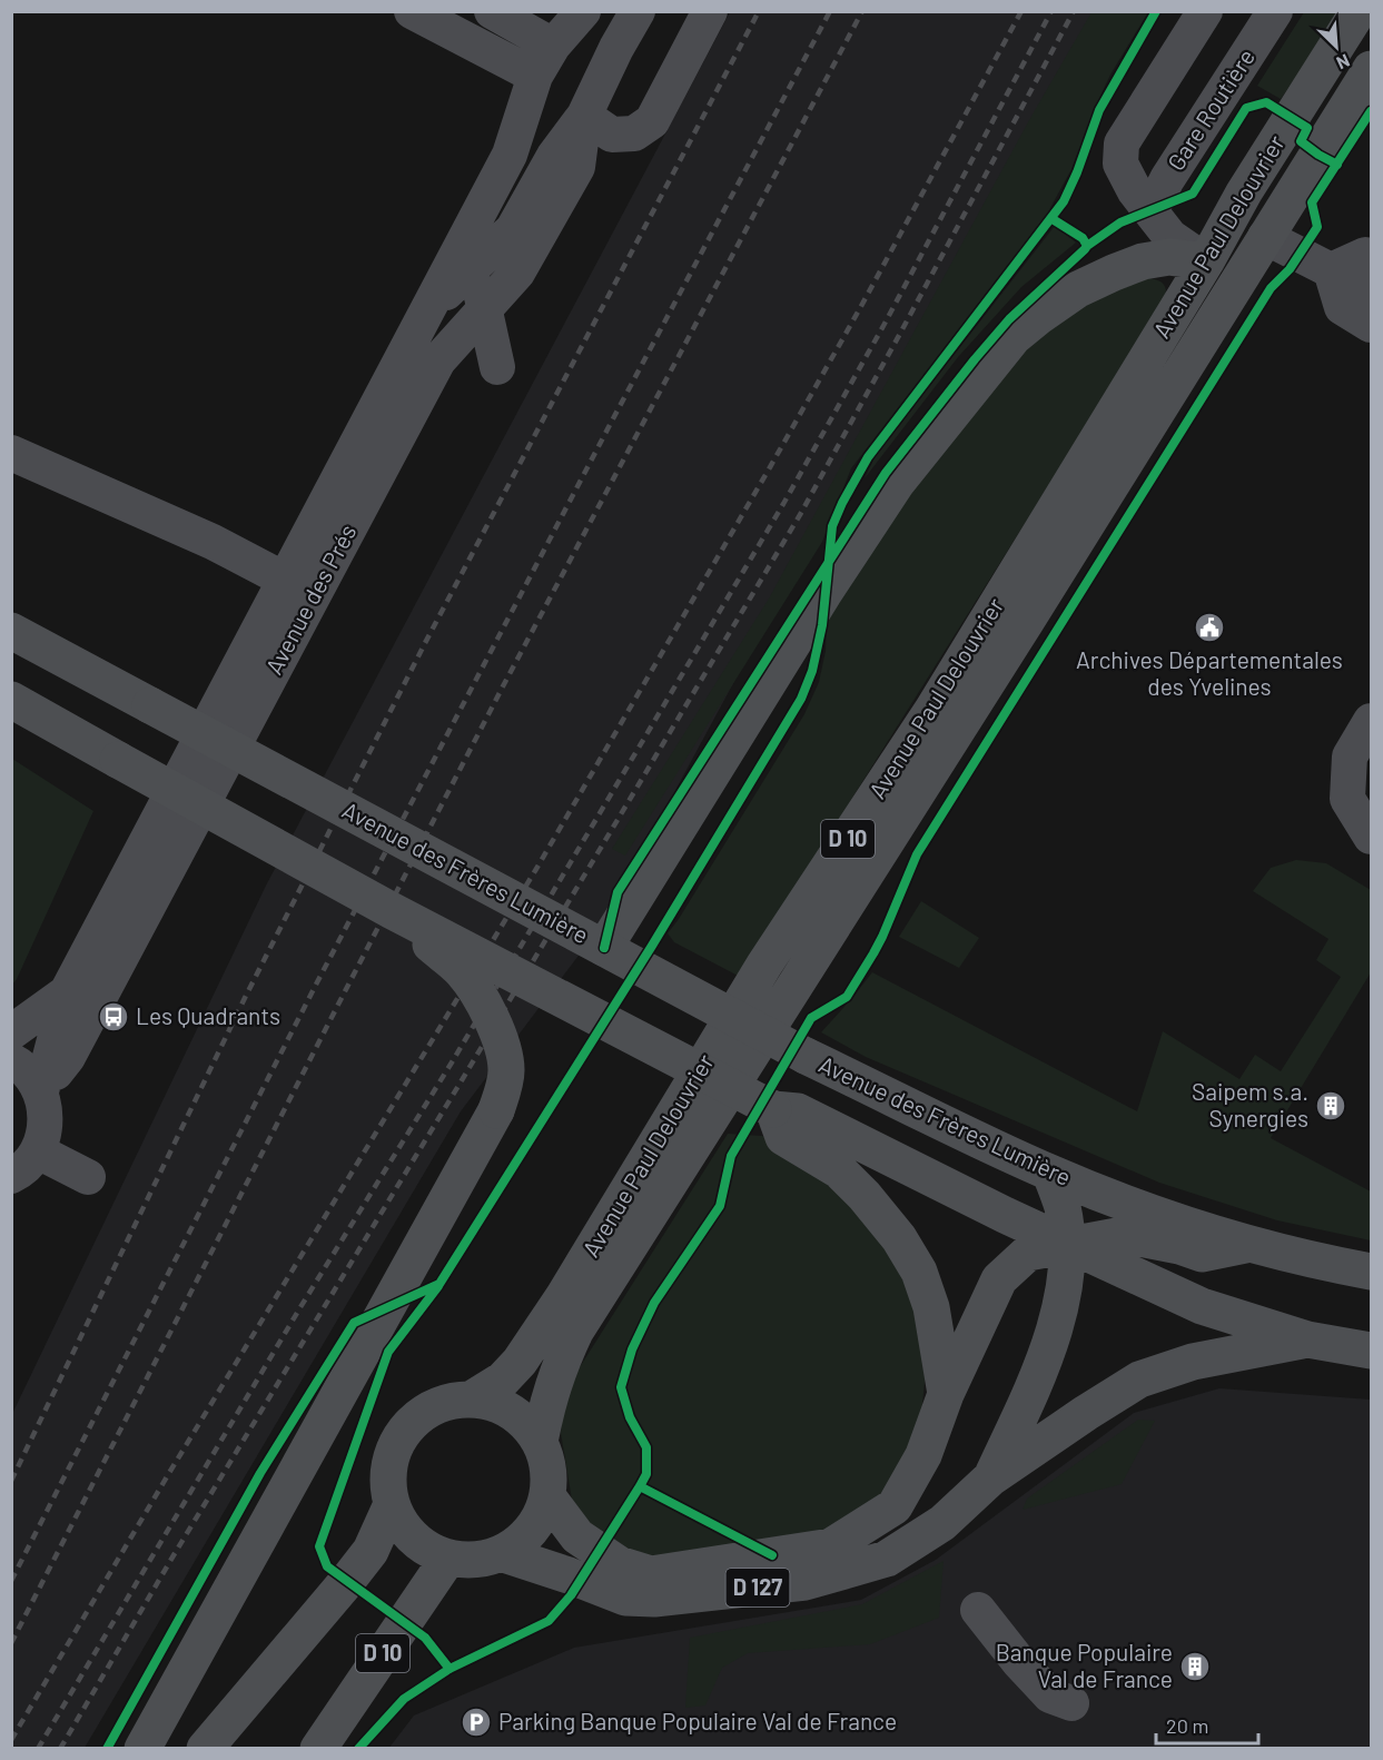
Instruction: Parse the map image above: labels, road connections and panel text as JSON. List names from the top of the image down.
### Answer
{
  "streets": {
    "main road": [
      "Avenue Paul Delouvrier",
      "D 10",
      "Avenue des Frères Lumière",
      "D 127"
    ],
    "street": ["Gare Routière", "Avenue des Prés"]
  },
  "crossings": [
    ["Avenue Paul Delouvrier", "D 10"],
    ["Avenue Paul Delouvrier", "D 127"],
    ["D 10", "D 127"],
    ["Avenue des Frères Lumière", "D 127"]
  ],
  "places": {
    "public building": ["Archives Départementales des Yvelines"],
    "bus stop": ["Les Quadrants"],
    "building": ["Saipem s.a. Synergies", "Banque Populaire Val de France"],
    "parking": ["Parking Banque Populaire Val de France"]
  },
  "scale_bar": "20 m",
  "north": "bottom right"
}
